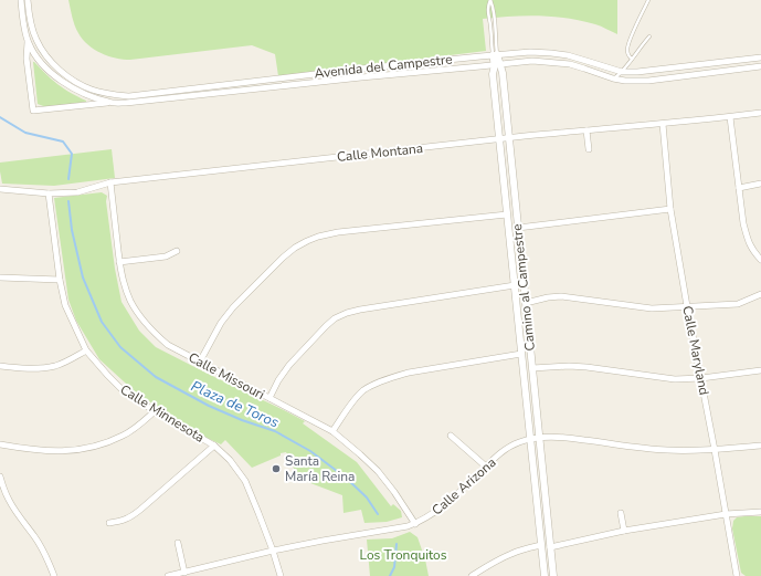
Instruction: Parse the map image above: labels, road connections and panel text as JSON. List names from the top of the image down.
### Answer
{
  "streets": {
    "street": [
      "Avenida del Campestre",
      "Calle Montana",
      "Camino al Campestre",
      "Calle Maryland",
      "Calle Missouri",
      "Calle Minnesota",
      "Calle Arizona"
    ]
  },
  "crossings": [
    ["Avenida del Campestre", "Camino al Campestre"],
    ["Calle Montana", "Camino al Campestre"],
    ["Calle Montana", "Calle Maryland"],
    ["Calle Montana", "Calle Missouri"],
    ["Calle Montana", "Calle Minnesota"],
    ["Camino al Campestre", "Calle Arizona"],
    ["Calle Maryland", "Calle Arizona"],
    ["Calle Missouri", "Calle Arizona"],
    ["Calle Minnesota", "Calle Arizona"]
  ],
  "water": ["Plaza de Toros"],
  "parks": ["Los Tronquitos"],
  "places": ["Santa María Reina"]
}
